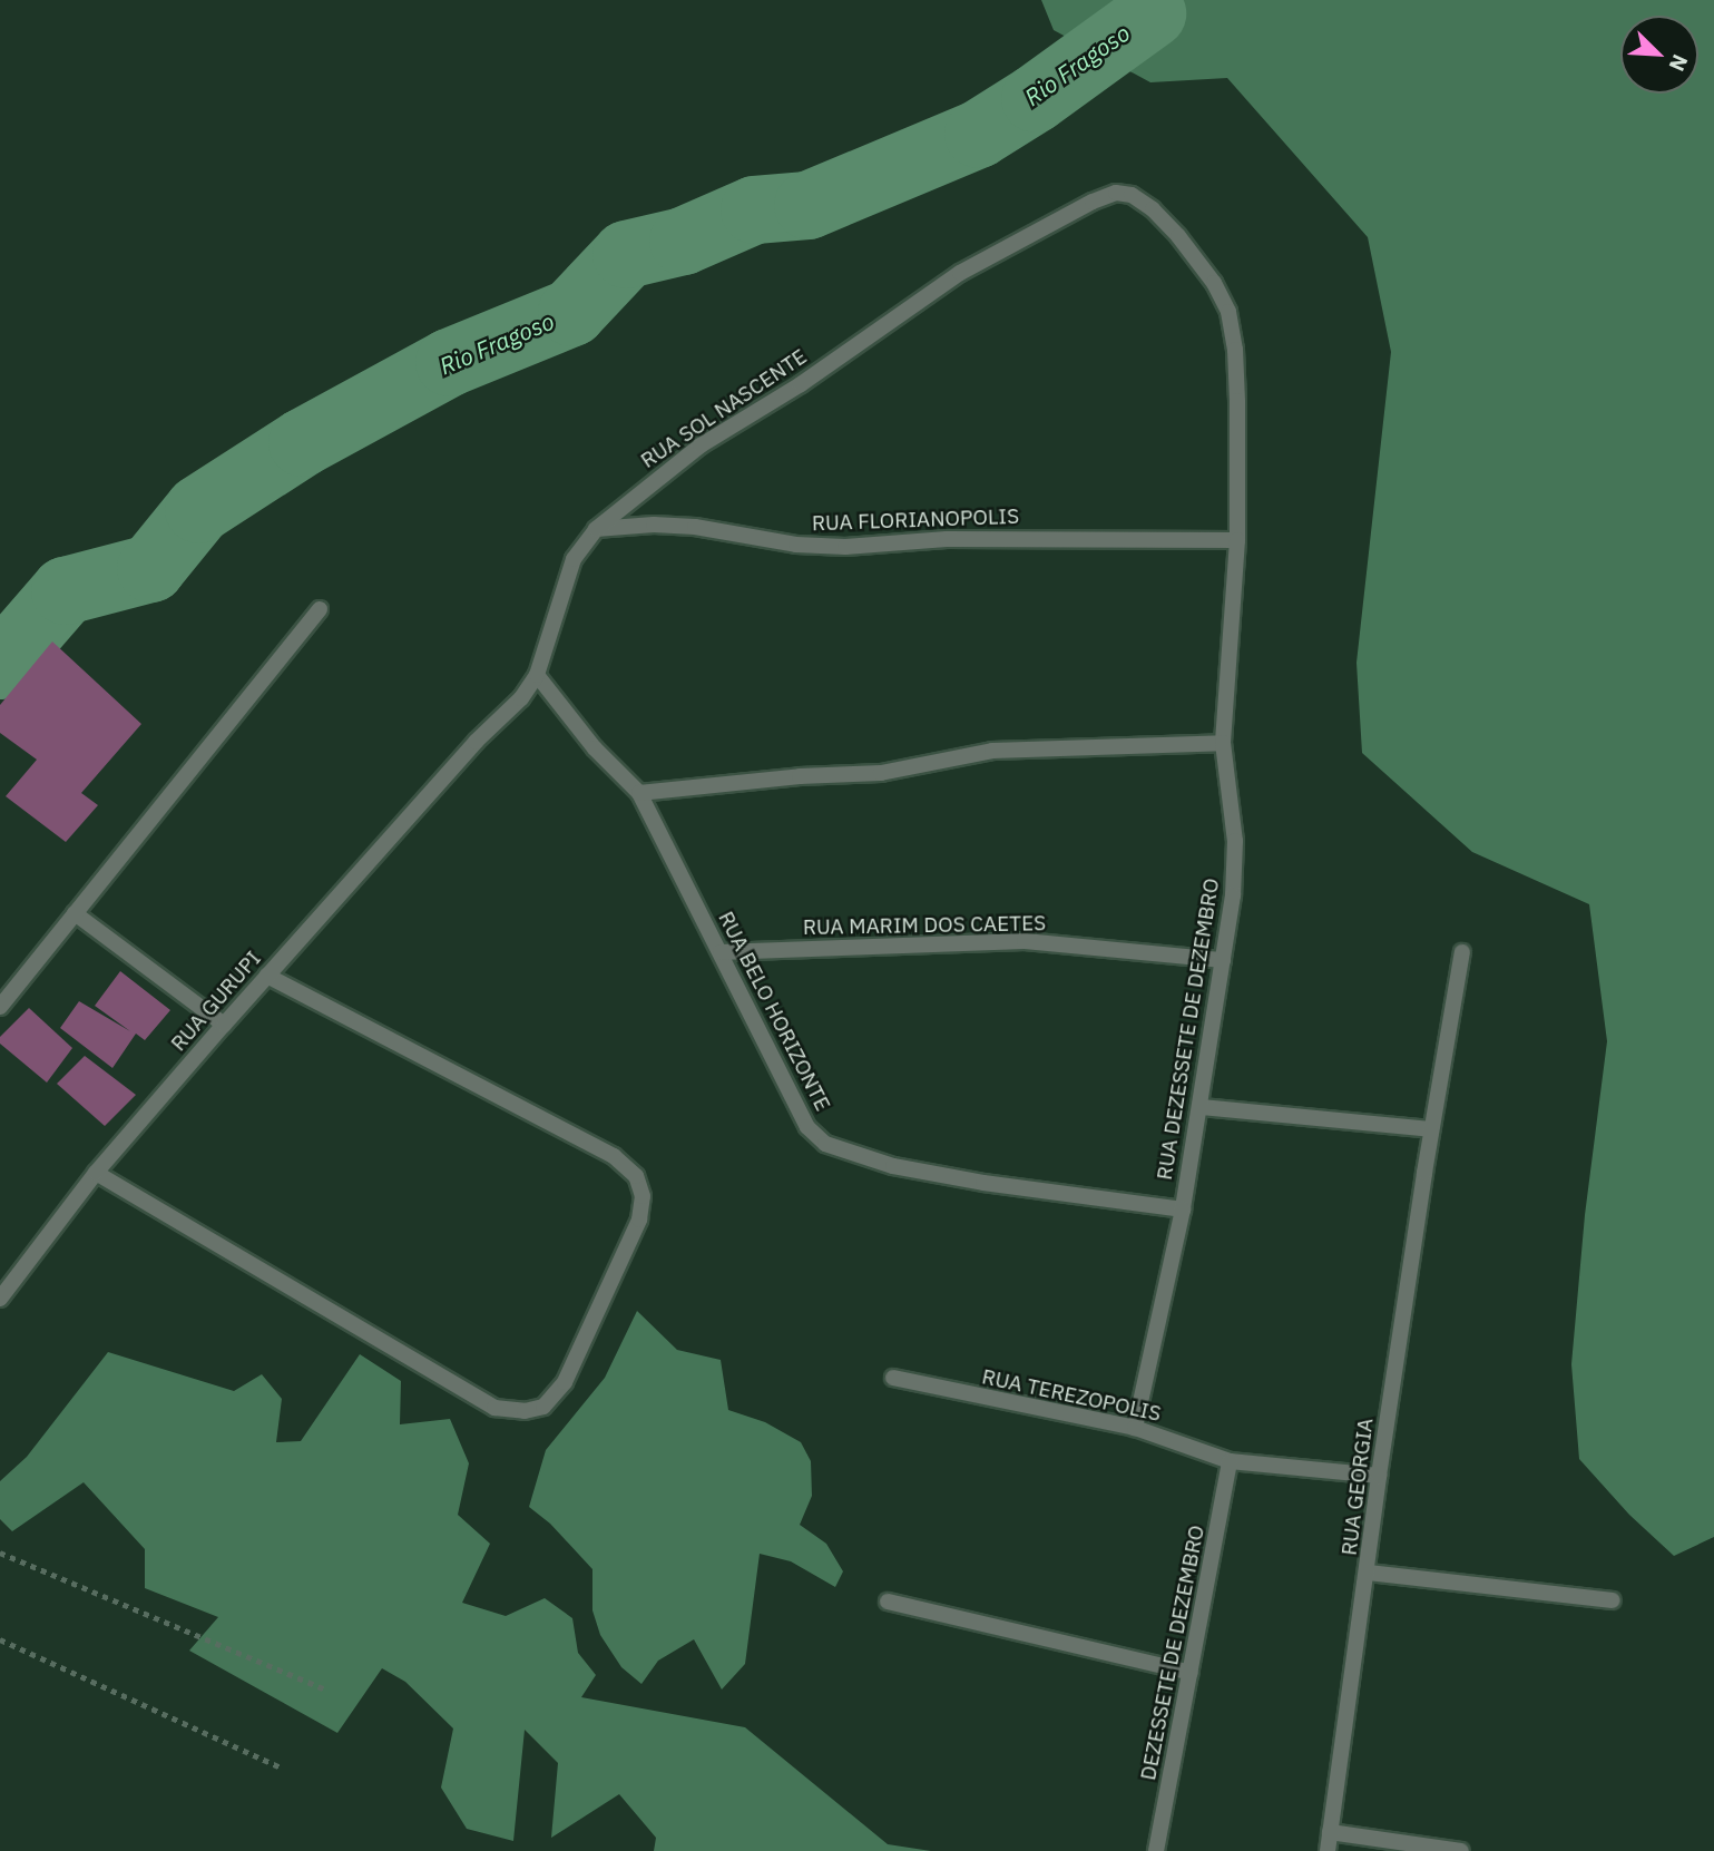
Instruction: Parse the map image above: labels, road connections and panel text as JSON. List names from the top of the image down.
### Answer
{
  "streets": {
    "street": [
      "RUA SOL NASCENTE",
      "RUA FLORIANOPOLIS",
      "RUA MARIM DOS CAETES",
      "RUA GURUPI",
      "RUA BELO HORIZONTE",
      "RUA DEZESSETE DE DEZEMBRO",
      "RUA TEREZOPOLIS",
      "RUA GEORGIA",
      "DEZESSETE DE DEZEMBRO"
    ]
  },
  "crossings": [
    ["RUA SOL NASCENTE", "RUA FLORIANOPOLIS"],
    ["RUA SOL NASCENTE", "RUA GURUPI"],
    ["RUA SOL NASCENTE", "RUA BELO HORIZONTE"],
    ["RUA SOL NASCENTE", "RUA DEZESSETE DE DEZEMBRO"],
    ["RUA FLORIANOPOLIS", "RUA DEZESSETE DE DEZEMBRO"],
    ["RUA MARIM DOS CAETES", "RUA BELO HORIZONTE"],
    ["RUA MARIM DOS CAETES", "RUA DEZESSETE DE DEZEMBRO"],
    ["RUA BELO HORIZONTE", "RUA DEZESSETE DE DEZEMBRO"],
    ["RUA DEZESSETE DE DEZEMBRO", "RUA TEREZOPOLIS"],
    ["RUA TEREZOPOLIS", "RUA GEORGIA"],
    ["RUA TEREZOPOLIS", "DEZESSETE DE DEZEMBRO"]
  ],
  "water": ["Rio Fragoso"],
  "north": "bottom right"
}
